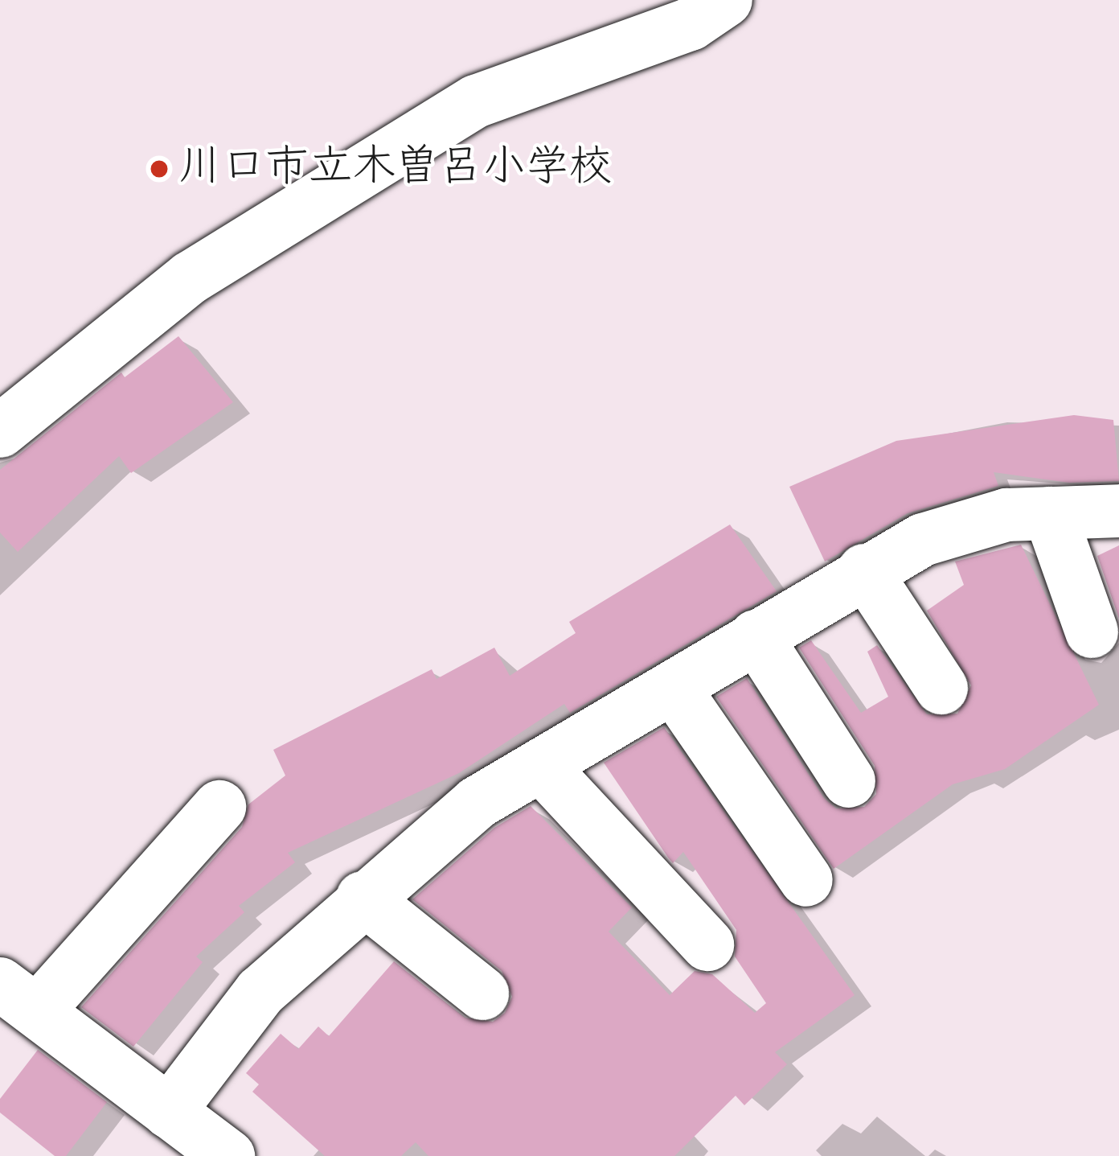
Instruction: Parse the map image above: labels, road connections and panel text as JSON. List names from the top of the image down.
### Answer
{
  "places": ["川口市立木曽呂小学校"]
}
